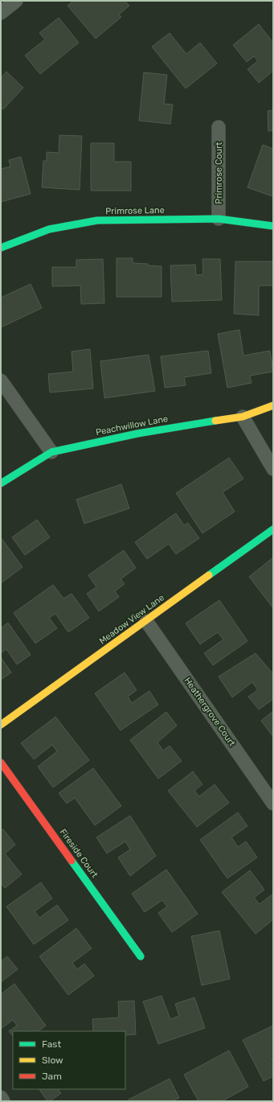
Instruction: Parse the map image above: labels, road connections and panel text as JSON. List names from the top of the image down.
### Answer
{
  "streets": {
    "street": [
      "Primrose Court",
      "Primrose Lane",
      "Peachwillow Lane",
      "Meadow View Lane",
      "Heathergrove Court",
      "Fireside Court"
    ]
  },
  "crossings": [
    ["Primrose Court", "Primrose Lane"],
    ["Meadow View Lane", "Heathergrove Court"]
  ],
  "legend": ["Fast", "Slow", "Jam"]
}
